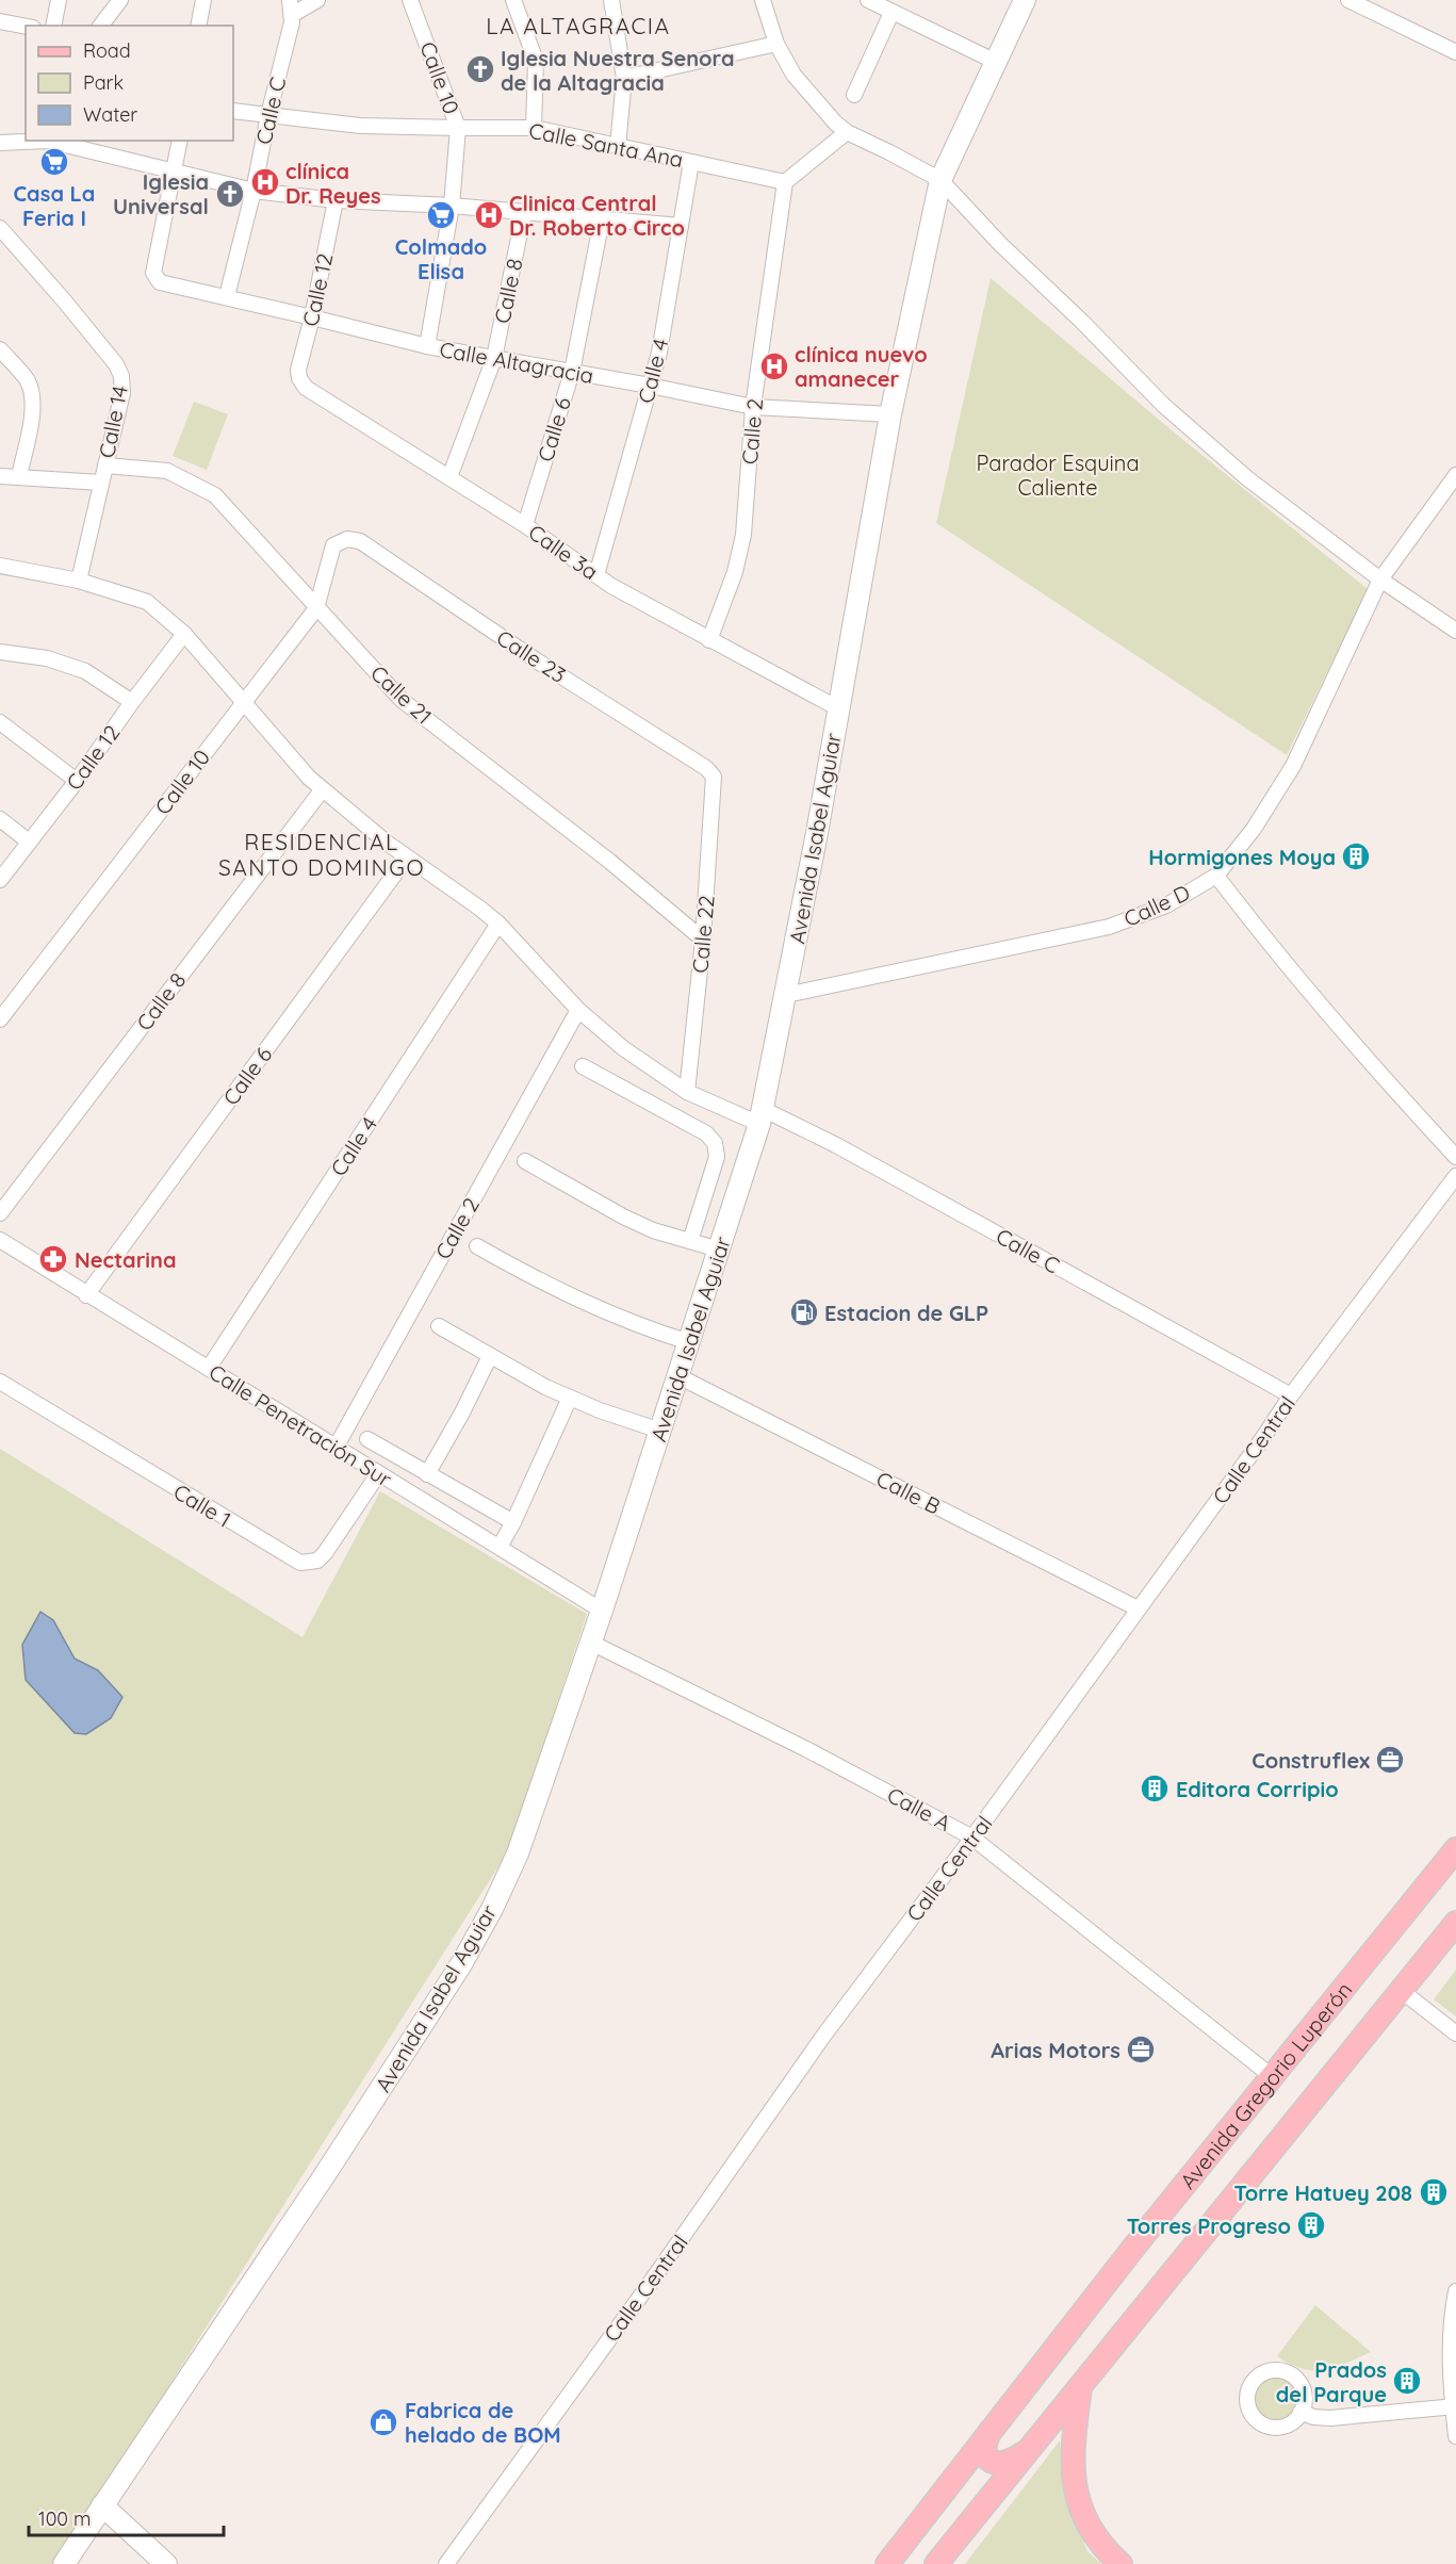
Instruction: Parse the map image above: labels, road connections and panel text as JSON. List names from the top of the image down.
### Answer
{
  "streets": {
    "main road": ["Avenida Isabel Aguiar", "Avenida Gregorio Luperón"],
    "street": [
      "Calle 10",
      "Calle C",
      "Calle Santa Ana",
      "Calle 12",
      "Calle 8",
      "Calle Altagracia",
      "Calle 4",
      "Calle 14",
      "Calle 6",
      "Calle 2",
      "Calle 3a",
      "Calle 23",
      "Calle 21",
      "Calle D",
      "Calle 22",
      "Calle Penetración Sur",
      "Calle Central",
      "Calle B",
      "Calle 1",
      "Calle A"
    ]
  },
  "crossings": [
    ["Calle 10", "Calle C"],
    ["Calle 10", "Calle Santa Ana"],
    ["Calle 10", "Calle Altagracia"],
    ["Calle 10", "Calle 23"],
    ["Calle 10", "Calle 21"],
    ["Calle C", "Calle Santa Ana"],
    ["Calle C", "Calle 12"],
    ["Calle C", "Calle 8"],
    ["Calle C", "Calle Altagracia"],
    ["Calle C", "Calle 4"],
    ["Calle C", "Calle 14"],
    ["Calle C", "Calle 6"],
    ["Calle C", "Calle 2"],
    ["Calle C", "Avenida Isabel Aguiar"],
    ["Calle C", "Calle 22"],
    ["Calle C", "Calle Central"],
    ["Calle Santa Ana", "Calle 4"],
    ["Calle Santa Ana", "Calle 2"],
    ["Calle 12", "Calle Altagracia"],
    ["Calle 12", "Calle 3a"],
    ["Calle 8", "Calle Altagracia"],
    ["Calle 8", "Calle 3a"],
    ["Calle Altagracia", "Calle 4"],
    ["Calle Altagracia", "Calle 6"],
    ["Calle Altagracia", "Calle 2"],
    ["Calle Altagracia", "Avenida Isabel Aguiar"],
    ["Calle 4", "Calle 3a"],
    ["Calle 4", "Calle Penetración Sur"],
    ["Calle 14", "Calle 21"],
    ["Calle 6", "Calle 3a"],
    ["Calle 6", "Calle Penetración Sur"],
    ["Calle 2", "Calle 3a"],
    ["Calle 2", "Calle Penetración Sur"],
    ["Calle 3a", "Avenida Isabel Aguiar"],
    ["Calle 23", "Calle 22"],
    ["Calle 21", "Calle 22"],
    ["Avenida Isabel Aguiar", "Calle D"],
    ["Avenida Isabel Aguiar", "Calle Penetración Sur"],
    ["Avenida Isabel Aguiar", "Calle B"],
    ["Avenida Isabel Aguiar", "Calle A"],
    ["Calle Penetración Sur", "Calle 1"],
    ["Calle Central", "Calle B"],
    ["Calle Central", "Calle A"],
    ["Calle A", "Avenida Gregorio Luperón"]
  ],
  "districts": ["LA ALTAGRACIA", "RESIDENCIAL SANTO DOMINGO"],
  "parks": ["Parador Esquina Caliente"],
  "places": {
    "church": ["Iglesia Nuestra Senora de la Altagracia", "Iglesia Universal"],
    "supermarket": ["Casa La Feria I", "Colmado Elisa"],
    "hospital": ["clínica Dr. Reyes", "Clinica Central Dr. Roberto Circo", "clínica nuevo amanecer"],
    "building": [
      "Hormigones Moya",
      "Editora Corripio",
      "Torre Hatuey 208",
      "Torres Progreso",
      "Prados del Parque"
    ],
    "pharmacy": ["Nectarina"],
    "fuel station": ["Estacion de GLP"],
    "office": ["Construflex", "Arias Motors"],
    "shop": ["Fabrica de helado de BOM"]
  },
  "legend": ["Road", "Park", "Water"],
  "scale_bar": "100 m"
}
